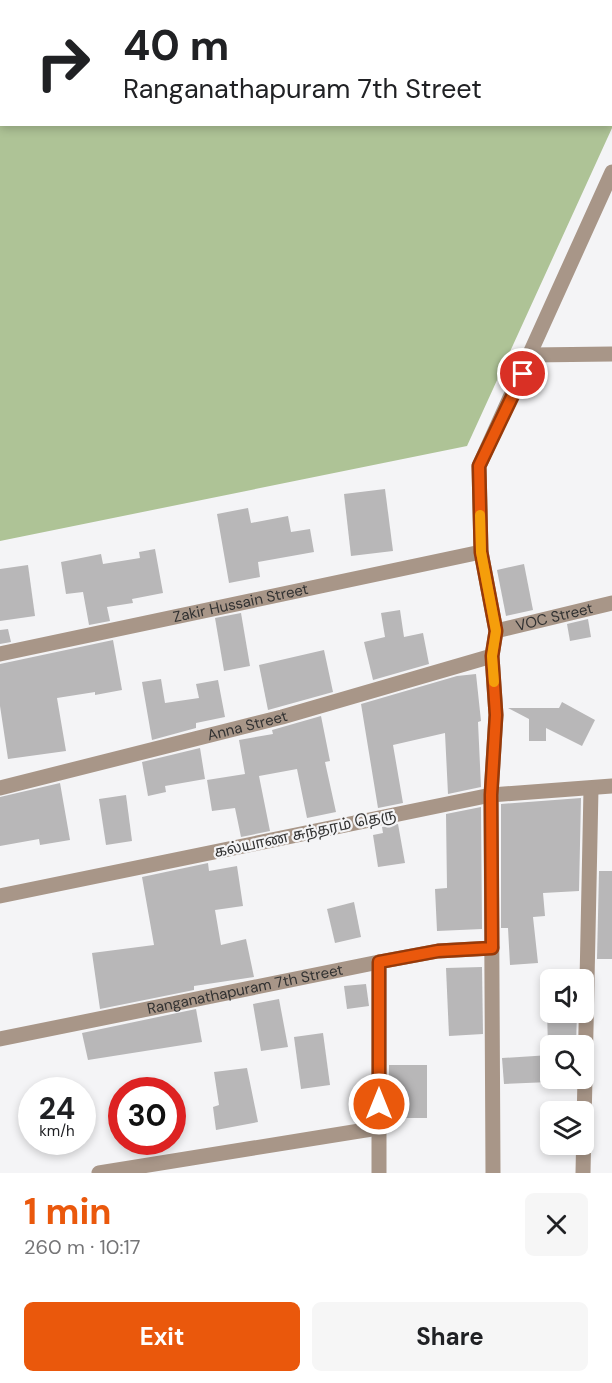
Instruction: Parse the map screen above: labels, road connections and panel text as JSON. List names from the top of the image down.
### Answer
{
  "streets": {
    "street": [
      "Zakir Hussain Street",
      "VOC Street",
      "Anna Street",
      "கல்யாண சுந்தரம் தெரு",
      "Ranganathapuram 7th Street"
    ]
  },
  "page": {
    "turn": ["40 m", "Ranganathapuram 7th Street"],
    "speed": "24 km/h",
    "limit": "30",
    "heading": ["1 min", "260 m · 10:17"],
    "buttons": ["Exit", "Share"]
  }
}
